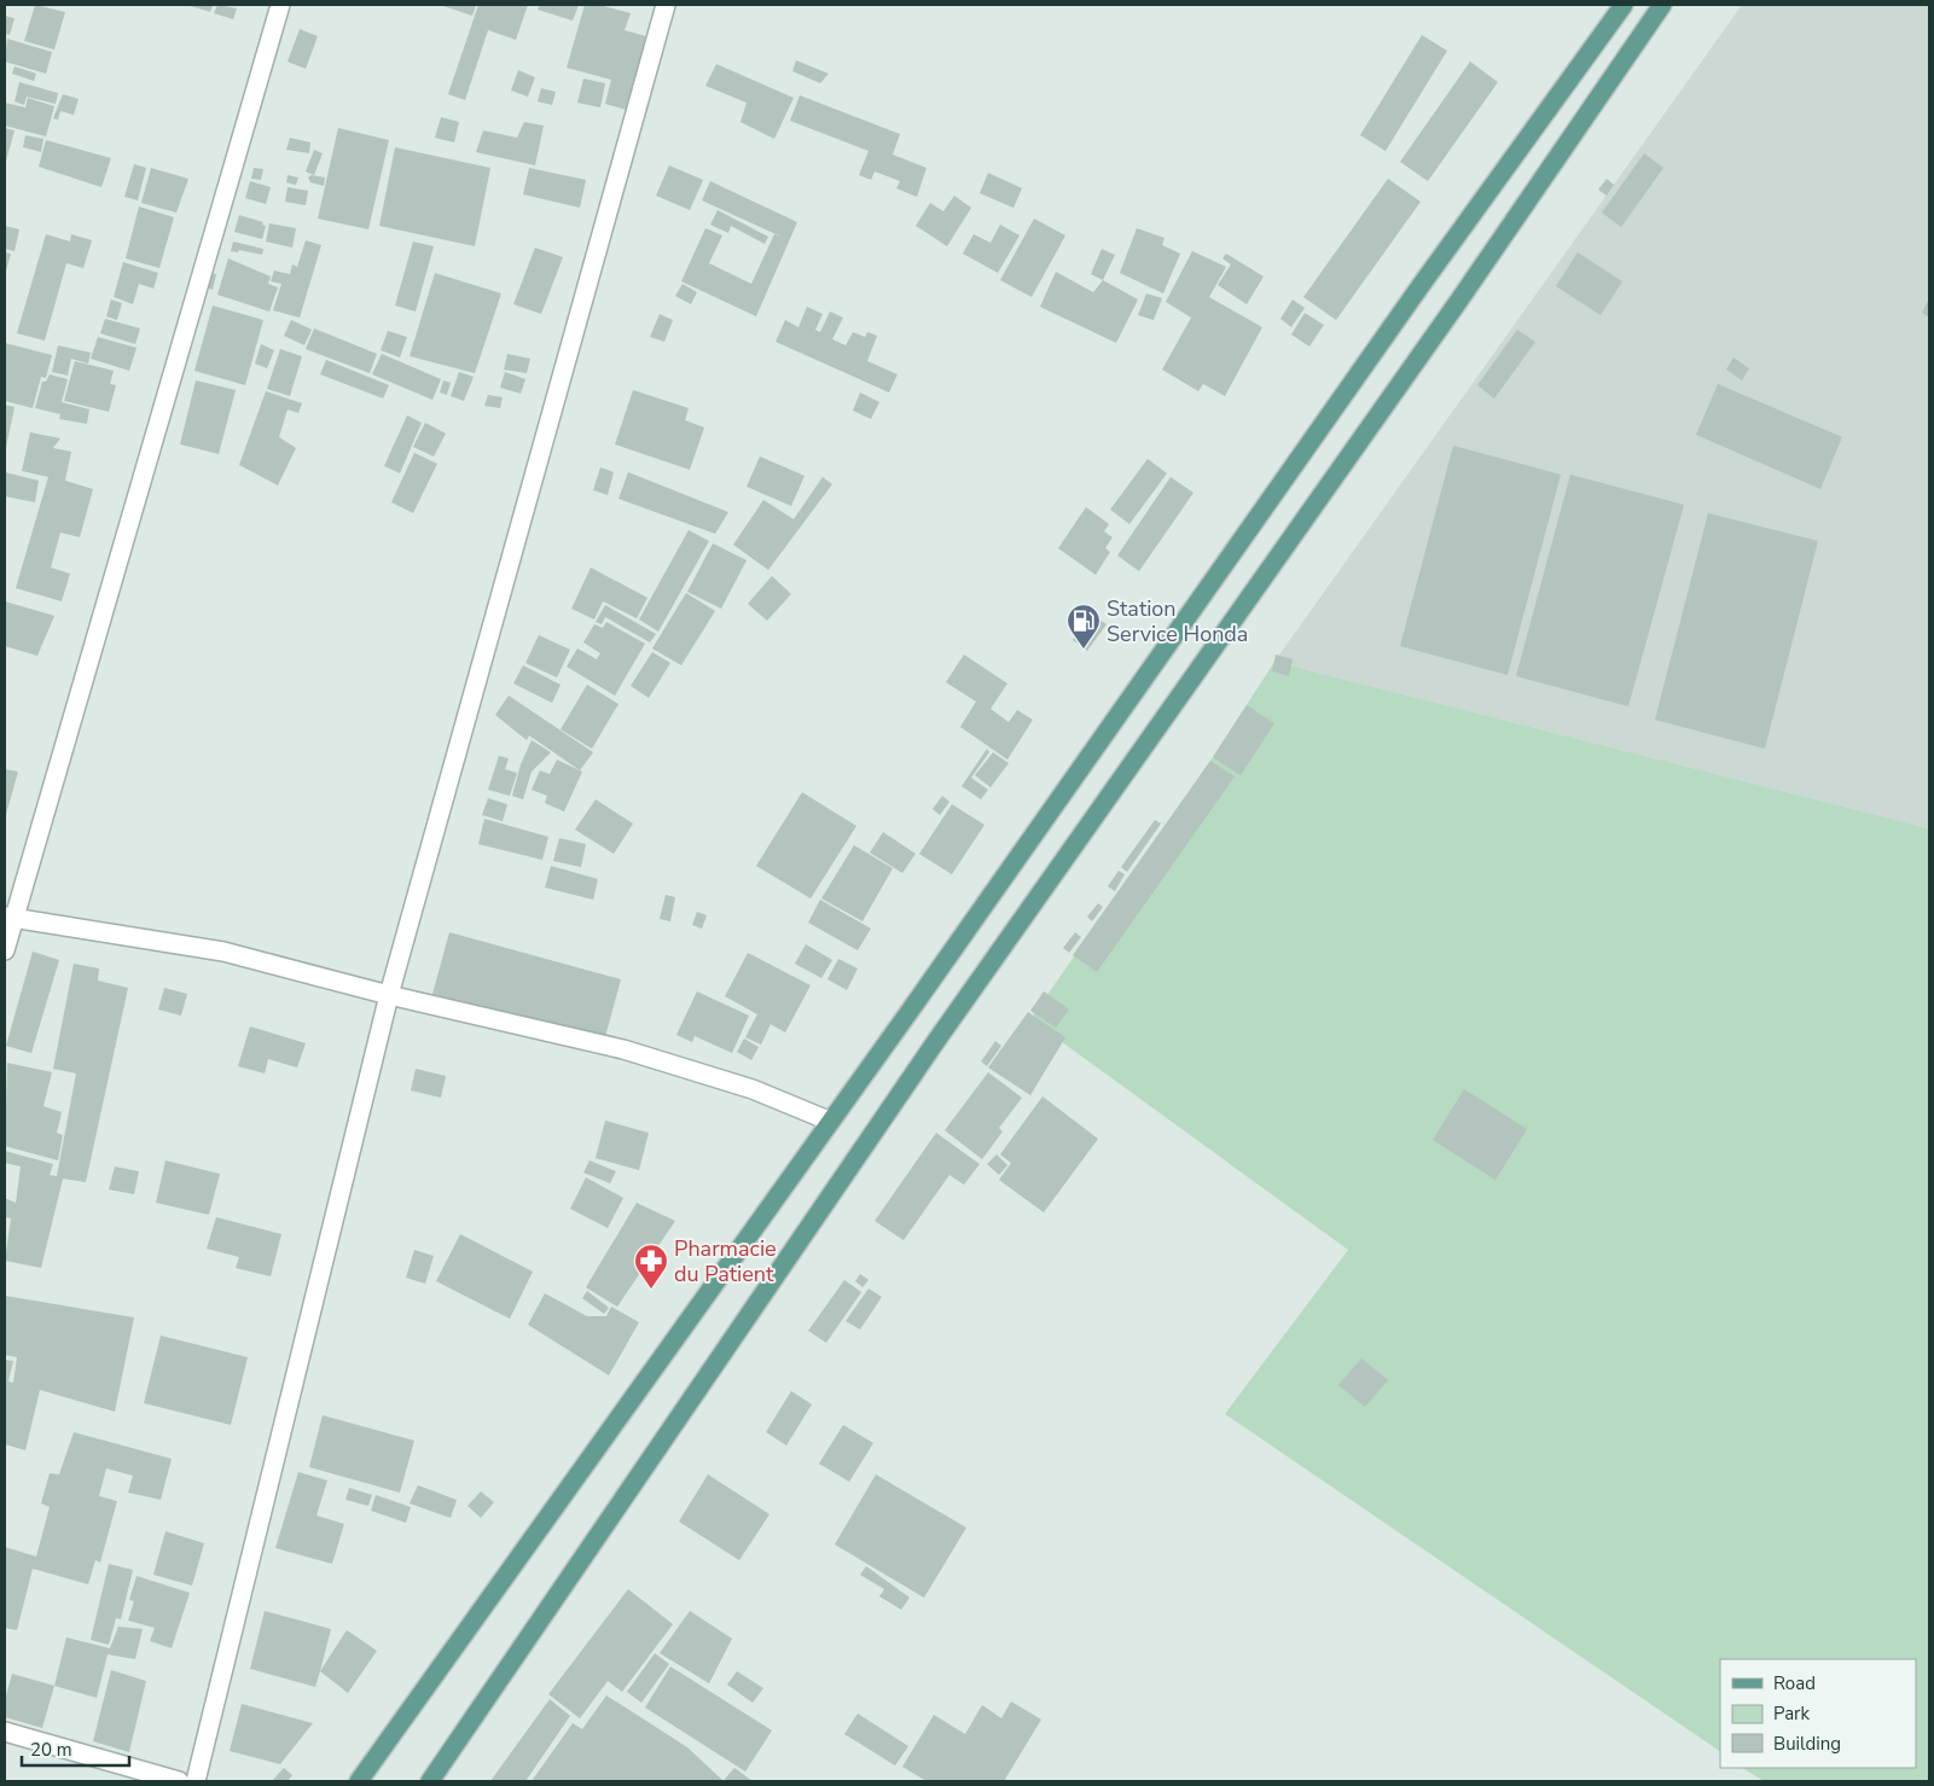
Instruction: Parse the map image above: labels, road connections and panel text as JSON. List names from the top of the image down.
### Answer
{
  "places": {
    "fuel station": ["Station Service Honda"],
    "pharmacy": ["Pharmacie du Patient"]
  },
  "legend": ["Road", "Park", "Building"],
  "scale_bar": "20 m"
}
